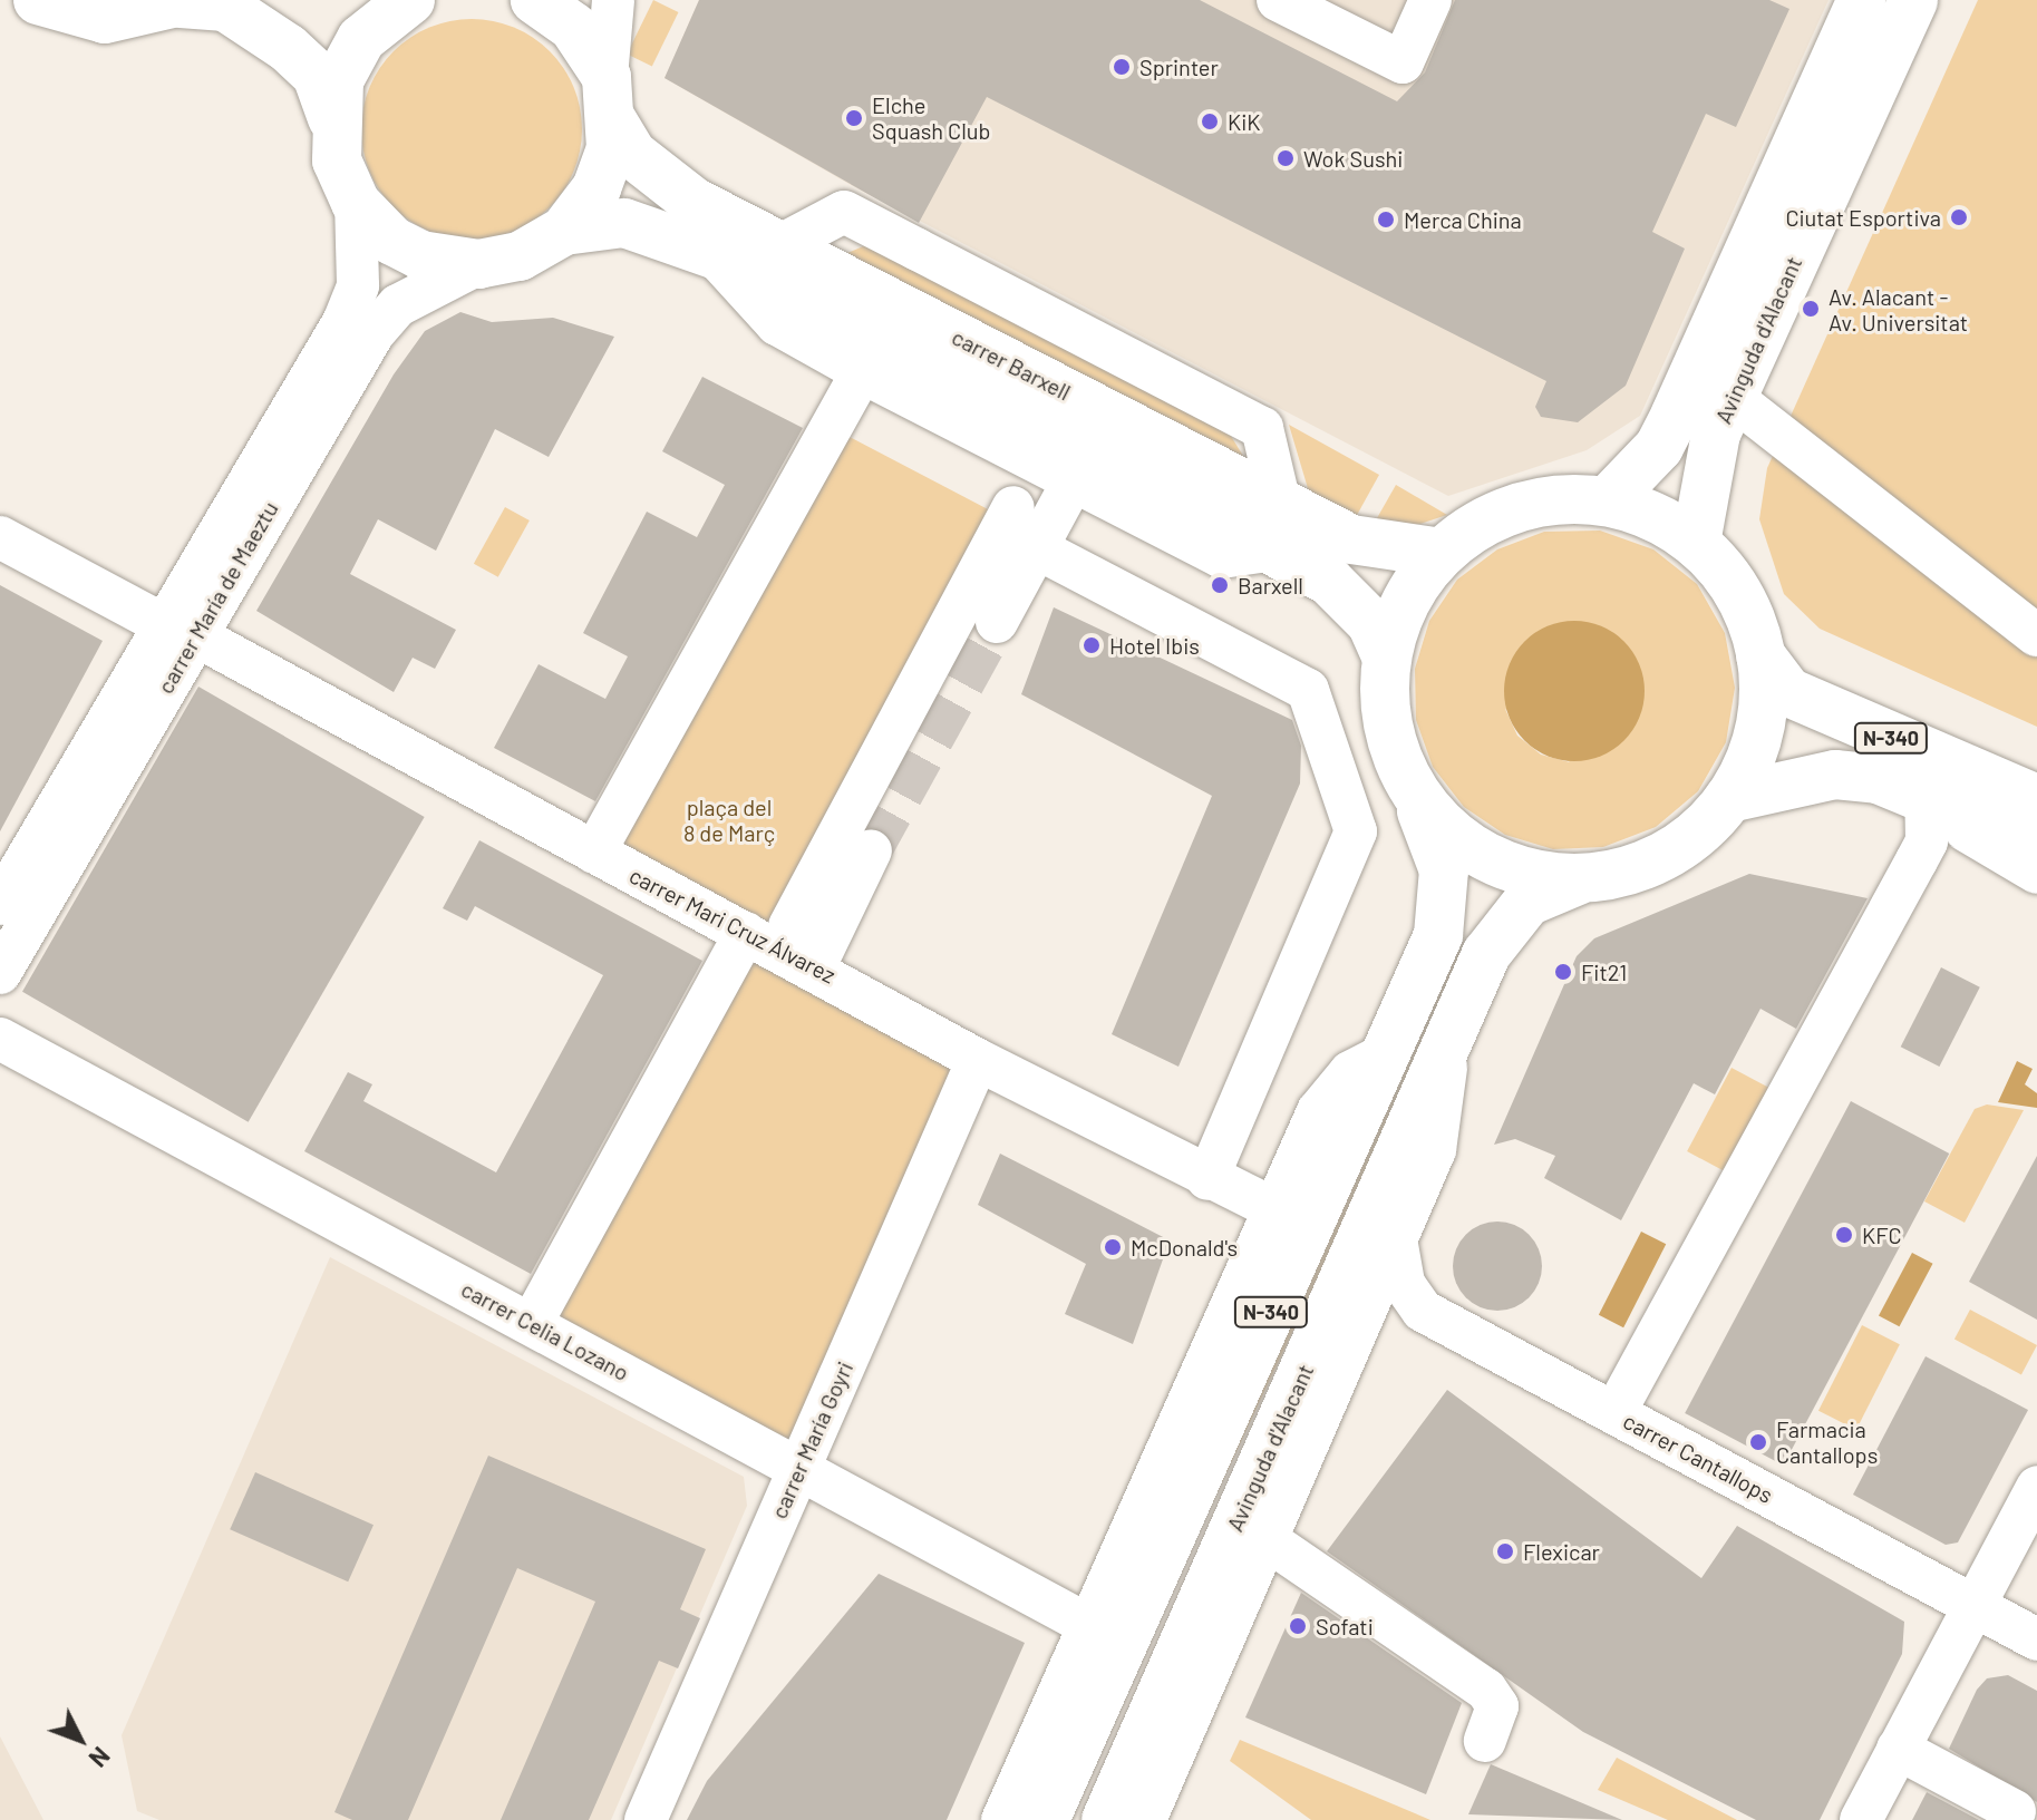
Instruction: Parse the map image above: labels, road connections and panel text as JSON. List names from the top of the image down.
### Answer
{
  "streets": {
    "main road": ["Avinguda d'Alacant", "carrer Barxell", "N-340"],
    "street": [
      "carrer María de Maeztu",
      "carrer Mari Cruz Álvarez",
      "carrer Celia Lozano",
      "carrer María Goyri",
      "carrer Cantallops"
    ]
  },
  "crossings": [
    ["Avinguda d'Alacant", "N-340"],
    ["Avinguda d'Alacant", "carrer Cantallops"],
    ["carrer Barxell", "N-340"],
    ["carrer María de Maeztu", "carrer Mari Cruz Álvarez"],
    ["carrer Mari Cruz Álvarez", "carrer María Goyri"],
    ["carrer Celia Lozano", "carrer María Goyri"]
  ],
  "parks": ["plaça del 8 de Març"],
  "places": [
    "Sprinter",
    "Elche Squash Club",
    "KiK",
    "Wok Sushi",
    "Ciutat Esportiva",
    "Merca China",
    "Av. Alacant - Av. Universitat",
    "Barxell",
    "Hotel Ibis",
    "Fit21",
    "KFC",
    "McDonald's",
    "Farmacia Cantallops",
    "Flexicar",
    "Sofati"
  ],
  "north": "bottom right"
}
